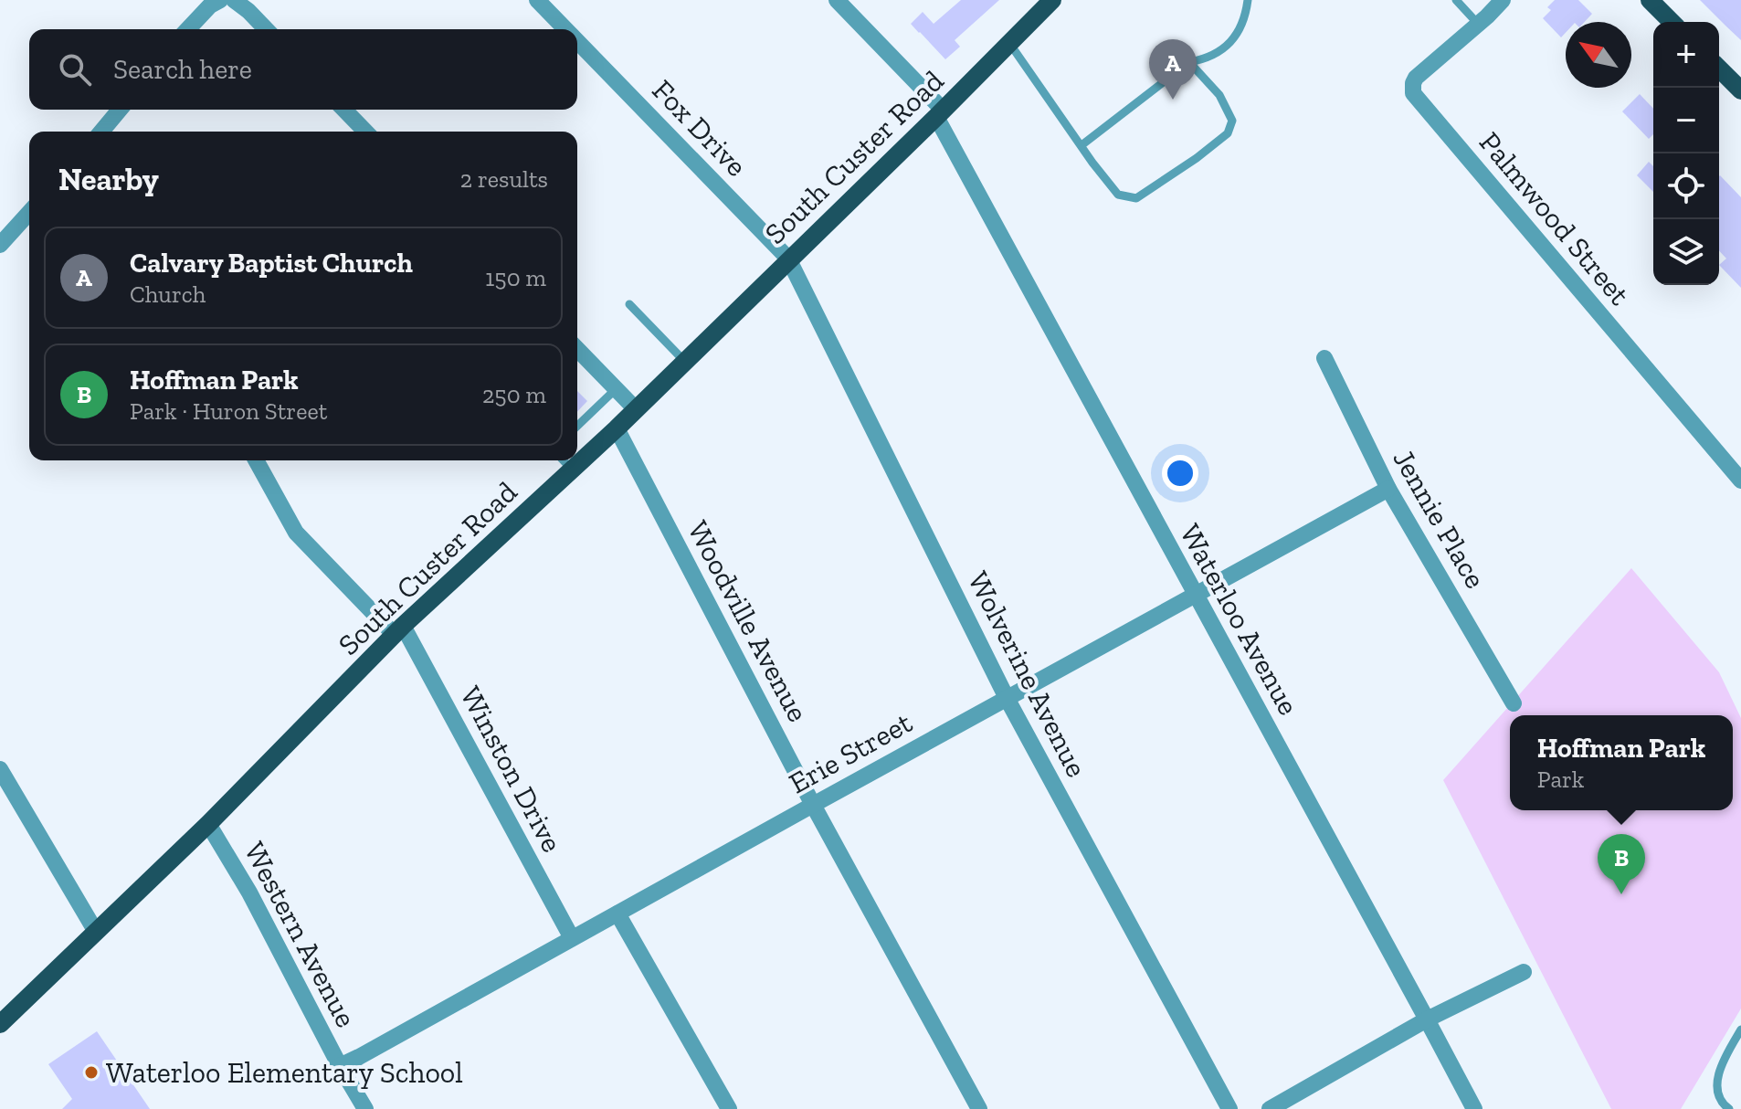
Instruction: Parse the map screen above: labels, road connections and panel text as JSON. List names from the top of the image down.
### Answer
{
  "streets": {
    "main road": ["South Custer Road"],
    "street": [
      "Fox Drive",
      "Palmwood Street",
      "Jennie Place",
      "Waterloo Avenue",
      "Woodville Avenue",
      "Wolverine Avenue",
      "Erie Street",
      "Winston Drive",
      "Western Avenue"
    ]
  },
  "crossings": [
    ["Fox Drive", "South Custer Road"],
    ["Fox Drive", "Wolverine Avenue"],
    ["South Custer Road", "Waterloo Avenue"],
    ["South Custer Road", "Woodville Avenue"],
    ["South Custer Road", "Wolverine Avenue"],
    ["South Custer Road", "Winston Drive"],
    ["South Custer Road", "Western Avenue"],
    ["Jennie Place", "Erie Street"],
    ["Waterloo Avenue", "Erie Street"],
    ["Woodville Avenue", "Erie Street"],
    ["Wolverine Avenue", "Erie Street"],
    ["Erie Street", "Winston Drive"],
    ["Erie Street", "Western Avenue"]
  ],
  "places": ["Waterloo Elementary School"],
  "north": "top left",
  "page": {
    "map_buttons": ["+", "−"],
    "search": "Search here",
    "pins": ["A", "B"],
    "heading": ["Nearby", "2 results"],
    "list": [
      {
        "mark": "A",
        "name": "Calvary Baptist Church",
        "note": "Church",
        "value": "150 m"
      },
      {
        "mark": "B",
        "name": "Hoffman Park",
        "note": "Park · Huron Street",
        "value": "250 m"
      }
    ],
    "popup": ["Hoffman Park", "Park"]
  }
}
